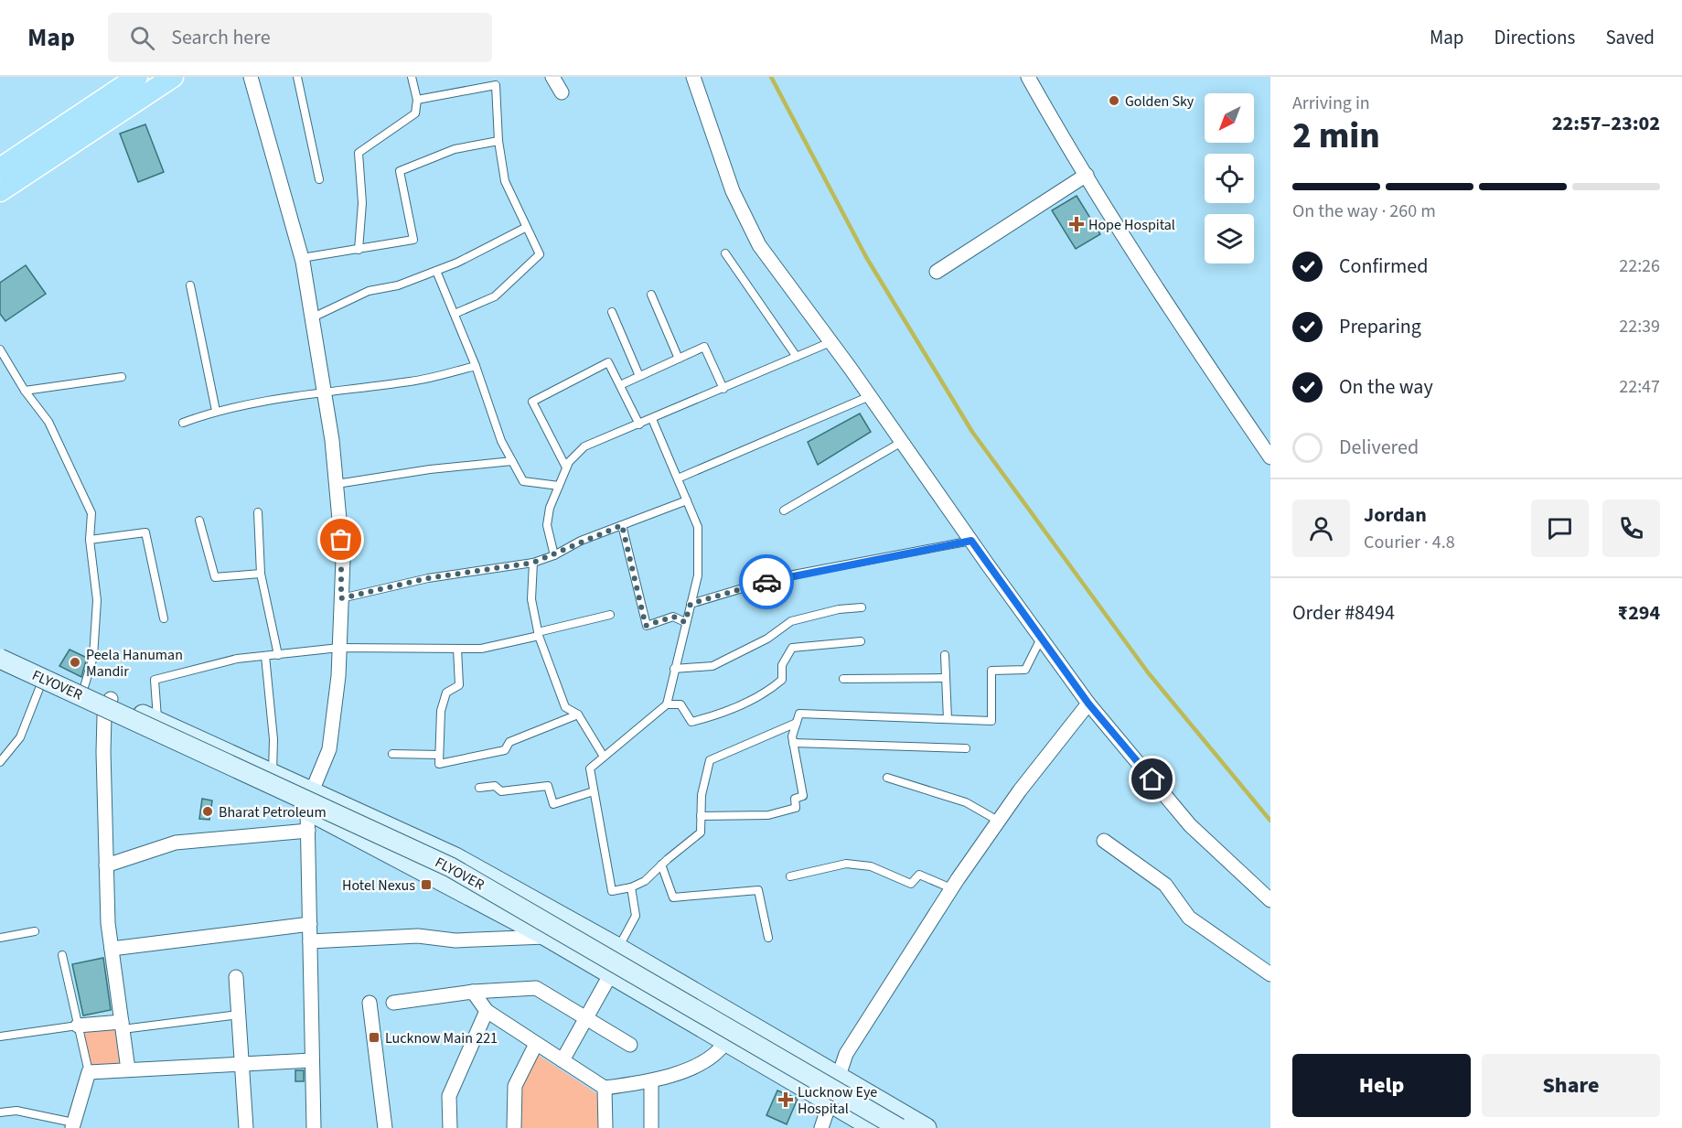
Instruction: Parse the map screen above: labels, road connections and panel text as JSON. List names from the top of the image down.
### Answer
{
  "streets": {
    "main road": ["FLYOVER"]
  },
  "places": {
    "other": ["Golden Sky", "Peela Hanuman Mandir", "Bharat Petroleum"],
    "health": ["Hope Hospital", "Lucknow Eye Hospital"],
    "transit": ["Hotel Nexus", "Lucknow Main 221"]
  },
  "north": "bottom left",
  "page": {
    "header": "Map",
    "search": "Search here",
    "nav": ["Map", "Directions", "Saved"],
    "heading": ["2 min", "Arriving in", "22:57–23:02"],
    "panel": [
      "Jordan",
      "Courier · 4.8",
      "Order #8494",
      "₹294"
    ],
    "bar": "On the way · 260 m",
    "list": [
      ["Confirmed", "22:26"],
      ["Preparing", "22:39"],
      ["On the way", "22:47"],
      "Delivered"
    ],
    "buttons": ["Help", "Share"]
  }
}
